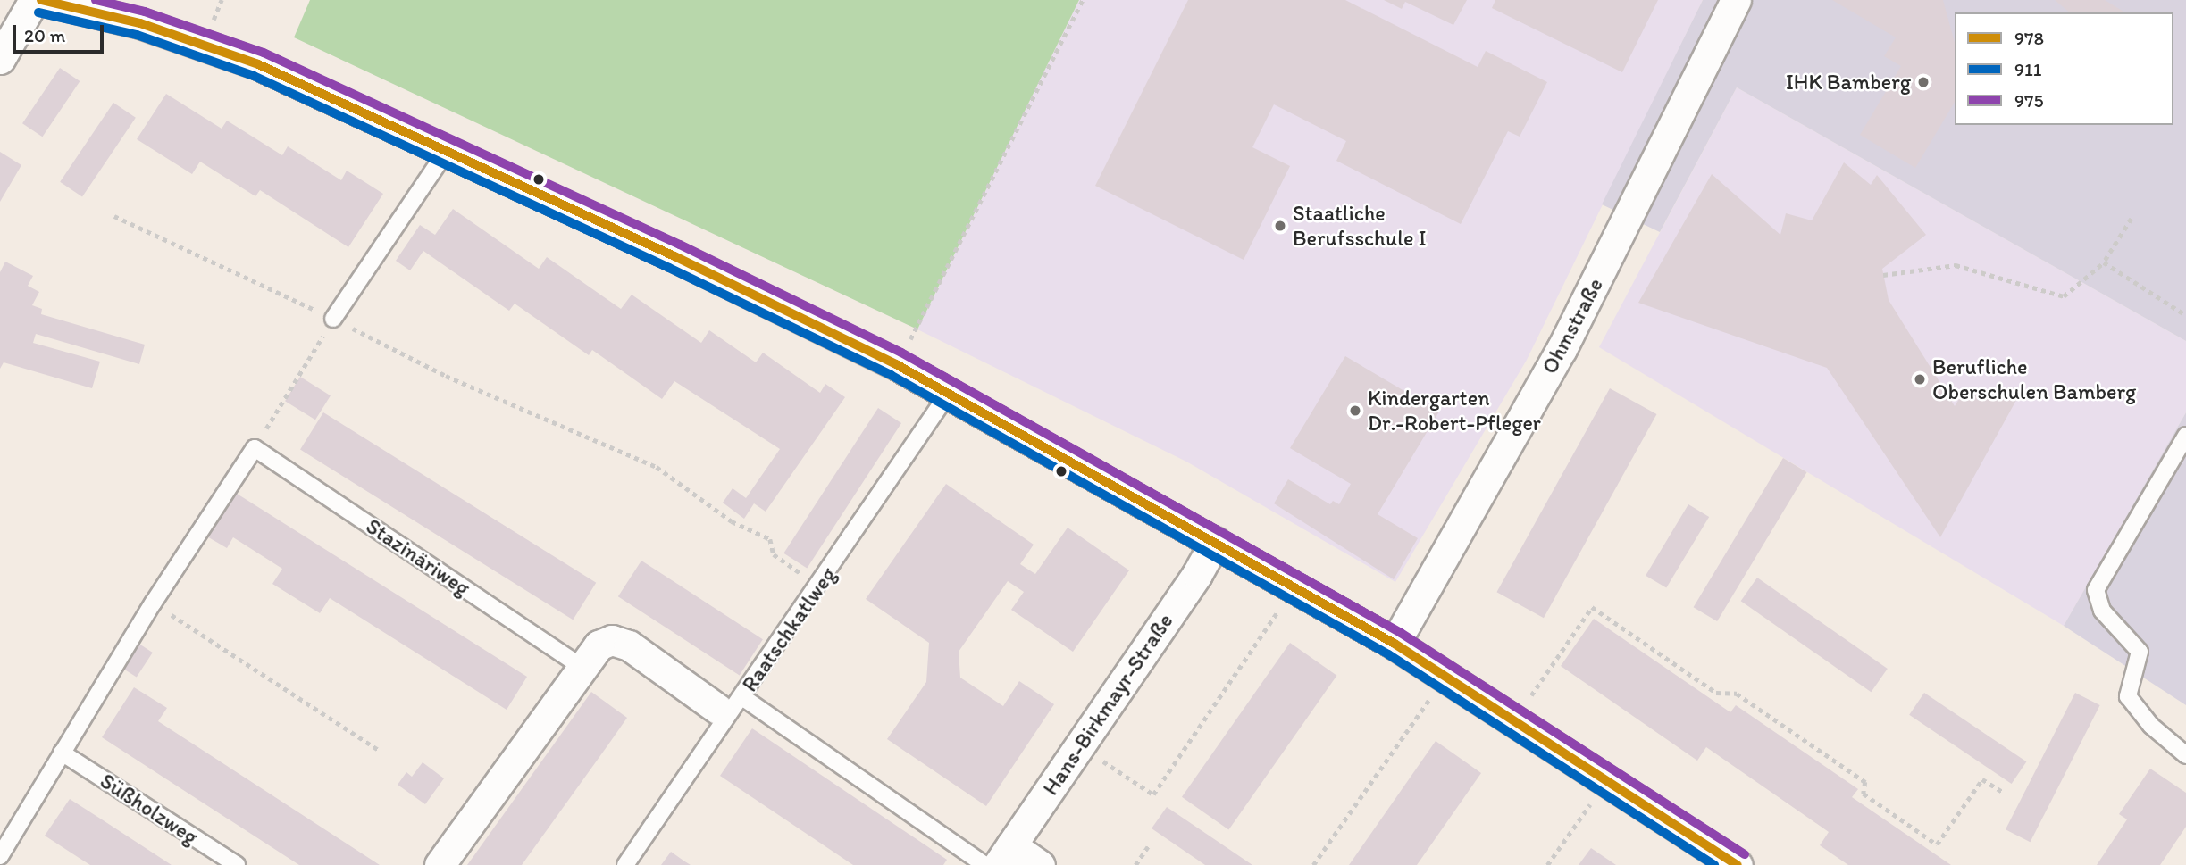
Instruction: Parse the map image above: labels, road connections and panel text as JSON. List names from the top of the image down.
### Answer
{
  "streets": {
    "street": ["Ohmstraße", "Hans-Birkmayr-Straße"],
    "lane": ["Stazinäriweg", "Raatschkatlweg", "Süßholzweg"]
  },
  "places": [
    "IHK Bamberg",
    "Staatliche Berufsschule I",
    "Berufliche Oberschulen Bamberg",
    "Kindergarten Dr.-Robert-Pfleger"
  ],
  "lines": ["transit line 978", "transit line 975", "transit line 911"],
  "legend": ["978", "911", "975"],
  "scale_bar": "20 m"
}
